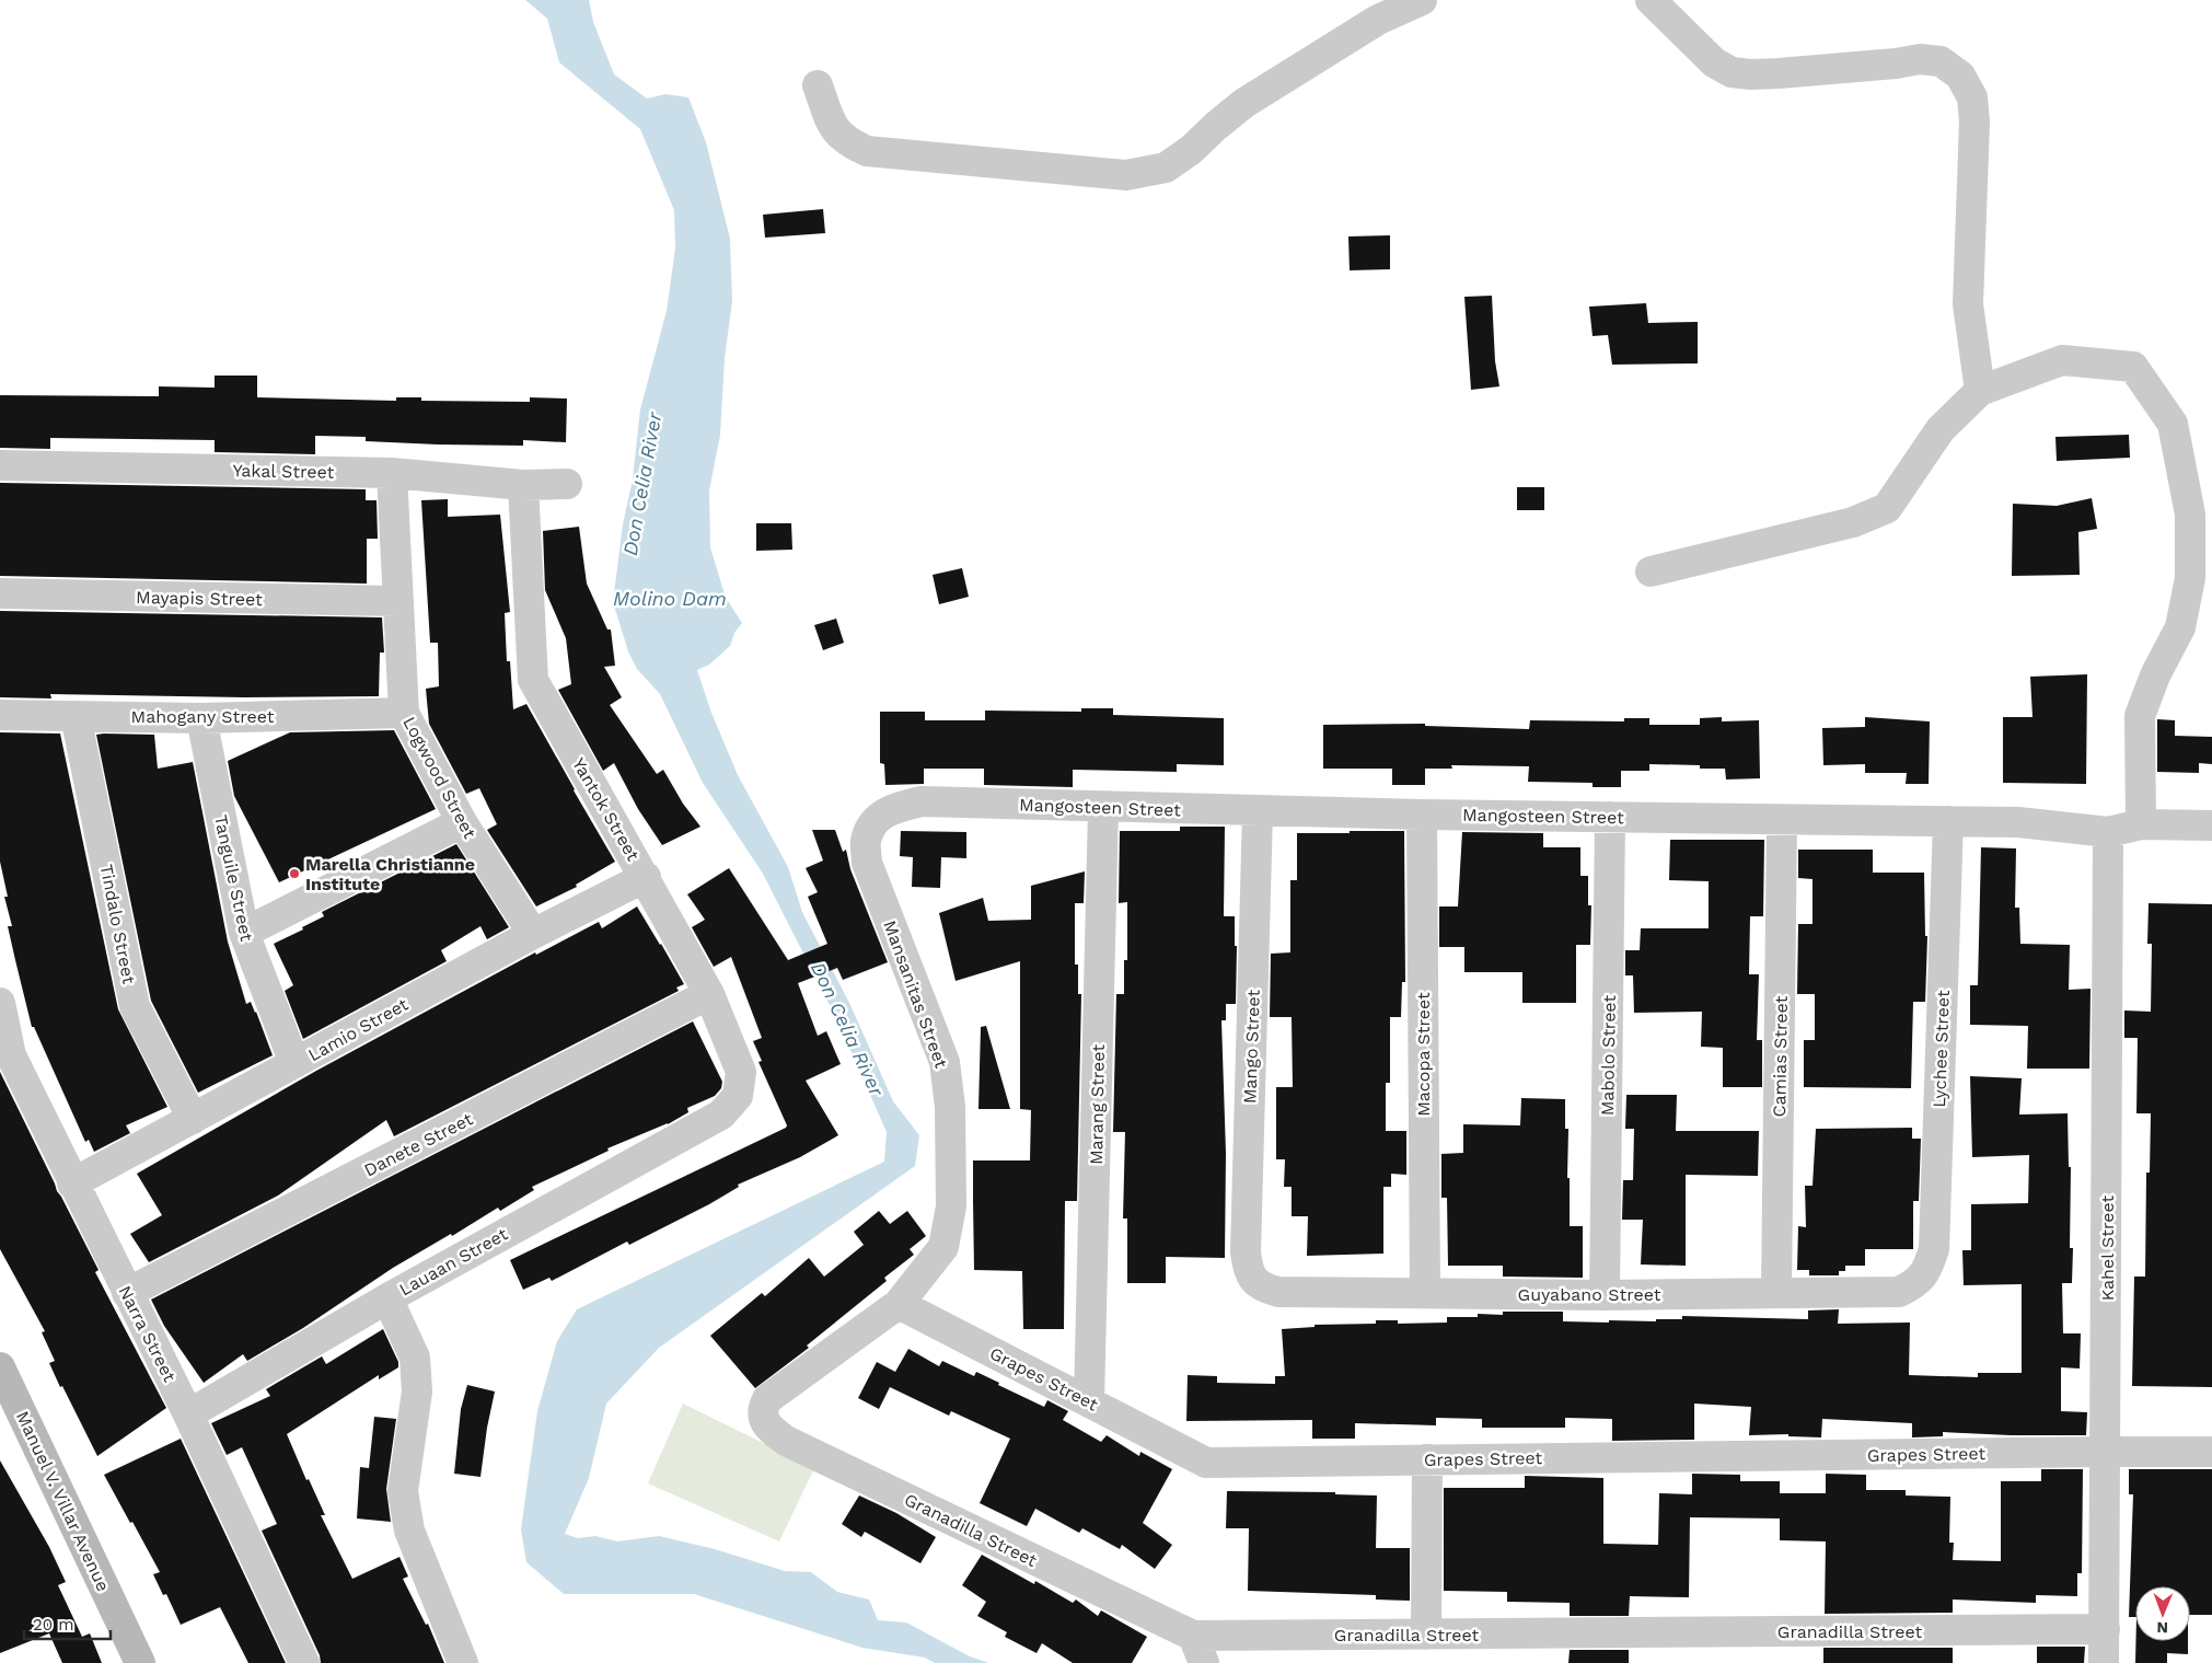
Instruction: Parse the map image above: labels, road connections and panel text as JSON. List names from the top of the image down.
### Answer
{
  "streets": {
    "street": [
      "Yakal Street",
      "Mayapis Street",
      "Mahogany Street",
      "Logwood Street",
      "Mangosteen Street",
      "Yantok Street",
      "Tanguile Street",
      "Tindalo Street",
      "Mansanitas Street",
      "Lamio Street",
      "Mango Street",
      "Lychee Street",
      "Macopa Street",
      "Mabolo Street",
      "Camias Street",
      "Marang Street",
      "Danete Street",
      "Kahel Street",
      "Lauaan Street",
      "Guyabano Street",
      "Narra Street",
      "Grapes Street",
      "Manuel V. Villar Avenue",
      "Granadilla Street"
    ]
  },
  "crossings": [
    ["Yakal Street", "Logwood Street"],
    ["Yakal Street", "Yantok Street"],
    ["Mayapis Street", "Logwood Street"],
    ["Mahogany Street", "Logwood Street"],
    ["Mahogany Street", "Tanguile Street"],
    ["Mahogany Street", "Tindalo Street"],
    ["Logwood Street", "Lamio Street"],
    ["Mangosteen Street", "Mansanitas Street"],
    ["Mangosteen Street", "Mango Street"],
    ["Mangosteen Street", "Lychee Street"],
    ["Mangosteen Street", "Macopa Street"],
    ["Mangosteen Street", "Mabolo Street"],
    ["Mangosteen Street", "Camias Street"],
    ["Mangosteen Street", "Marang Street"],
    ["Mangosteen Street", "Kahel Street"],
    ["Yantok Street", "Lamio Street"],
    ["Yantok Street", "Danete Street"],
    ["Yantok Street", "Lauaan Street"],
    ["Tanguile Street", "Lamio Street"],
    ["Tindalo Street", "Lamio Street"],
    ["Mansanitas Street", "Grapes Street"],
    ["Mansanitas Street", "Granadilla Street"],
    ["Lamio Street", "Narra Street"],
    ["Mango Street", "Guyabano Street"],
    ["Lychee Street", "Guyabano Street"],
    ["Macopa Street", "Guyabano Street"],
    ["Mabolo Street", "Guyabano Street"],
    ["Camias Street", "Guyabano Street"],
    ["Marang Street", "Grapes Street"],
    ["Danete Street", "Narra Street"],
    ["Kahel Street", "Grapes Street"],
    ["Kahel Street", "Granadilla Street"],
    ["Lauaan Street", "Narra Street"]
  ],
  "water": ["Don Celia River", "Molino Dam"],
  "places": ["Marella Christianne Institute"],
  "scale_bar": "20 m",
  "north": "bottom"
}
